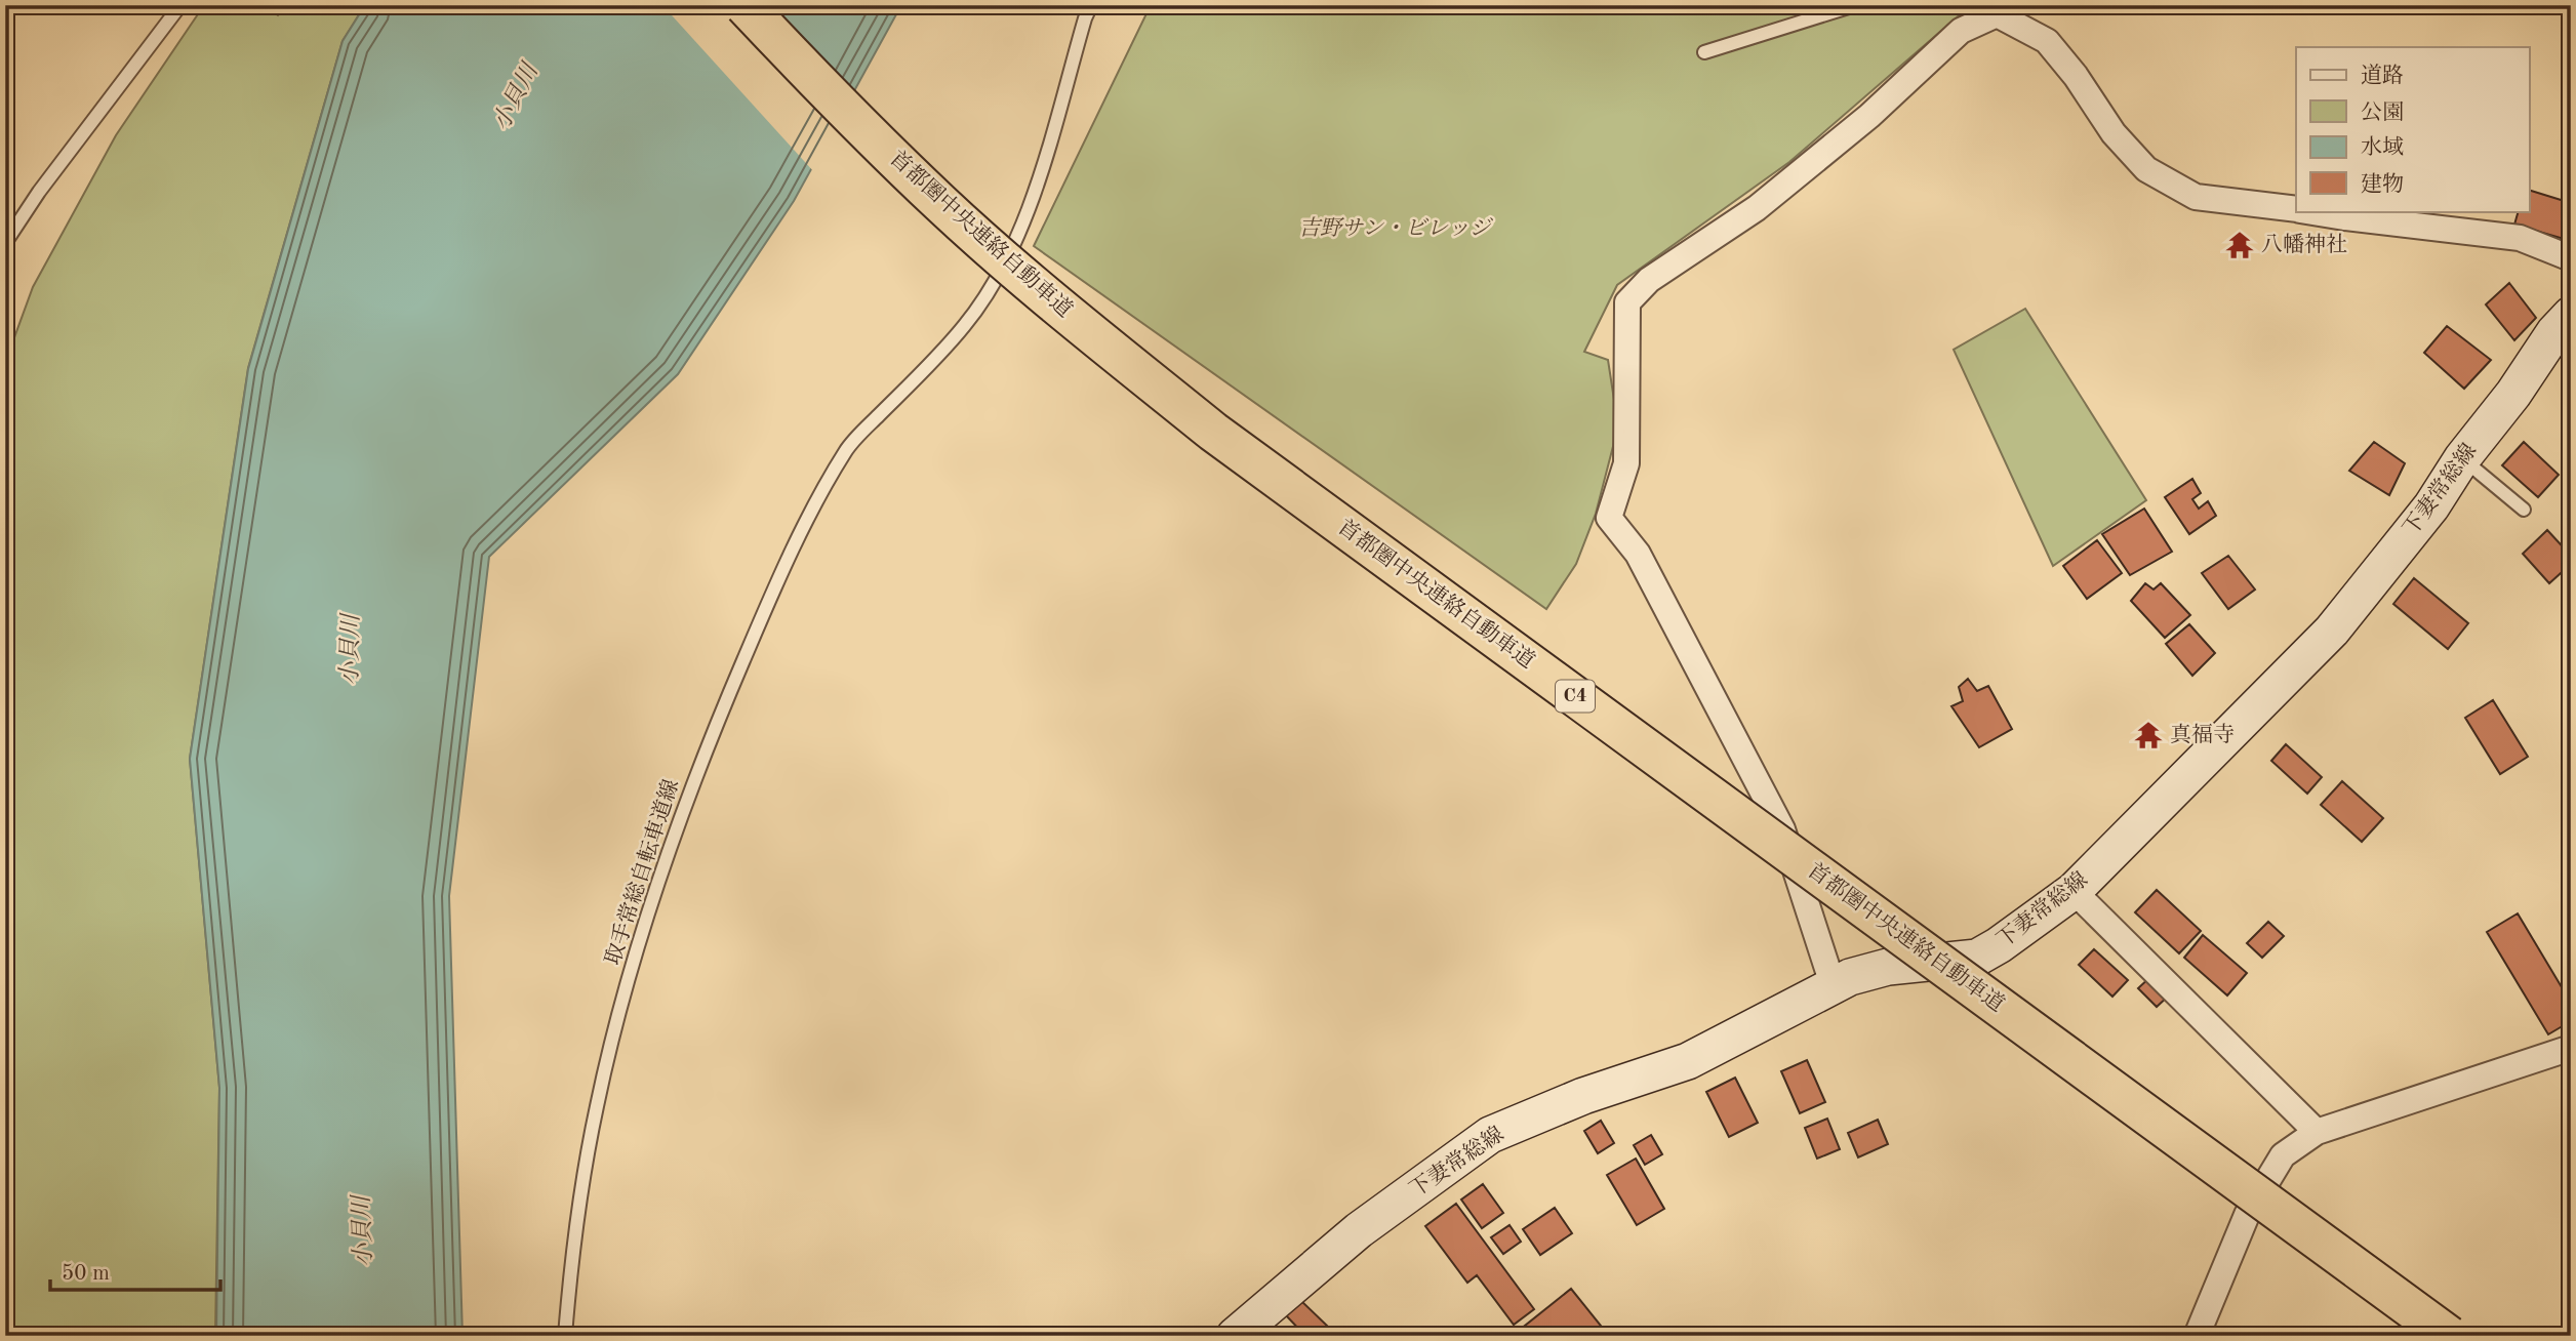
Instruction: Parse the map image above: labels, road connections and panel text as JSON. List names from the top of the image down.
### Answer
{
  "streets": {
    "highway": ["首都圏中央連絡自動車道", "C4"],
    "main road": ["下妻常総線"],
    "lane": ["取手常総自転車道線"]
  },
  "water": ["小貝川"],
  "parks": ["吉野サン・ビレッジ"],
  "places": {
    "temple": ["八幡神社", "真福寺"]
  },
  "legend": [
    "道路",
    "公園",
    "水域",
    "建物"
  ],
  "scale_bar": "50 m"
}
